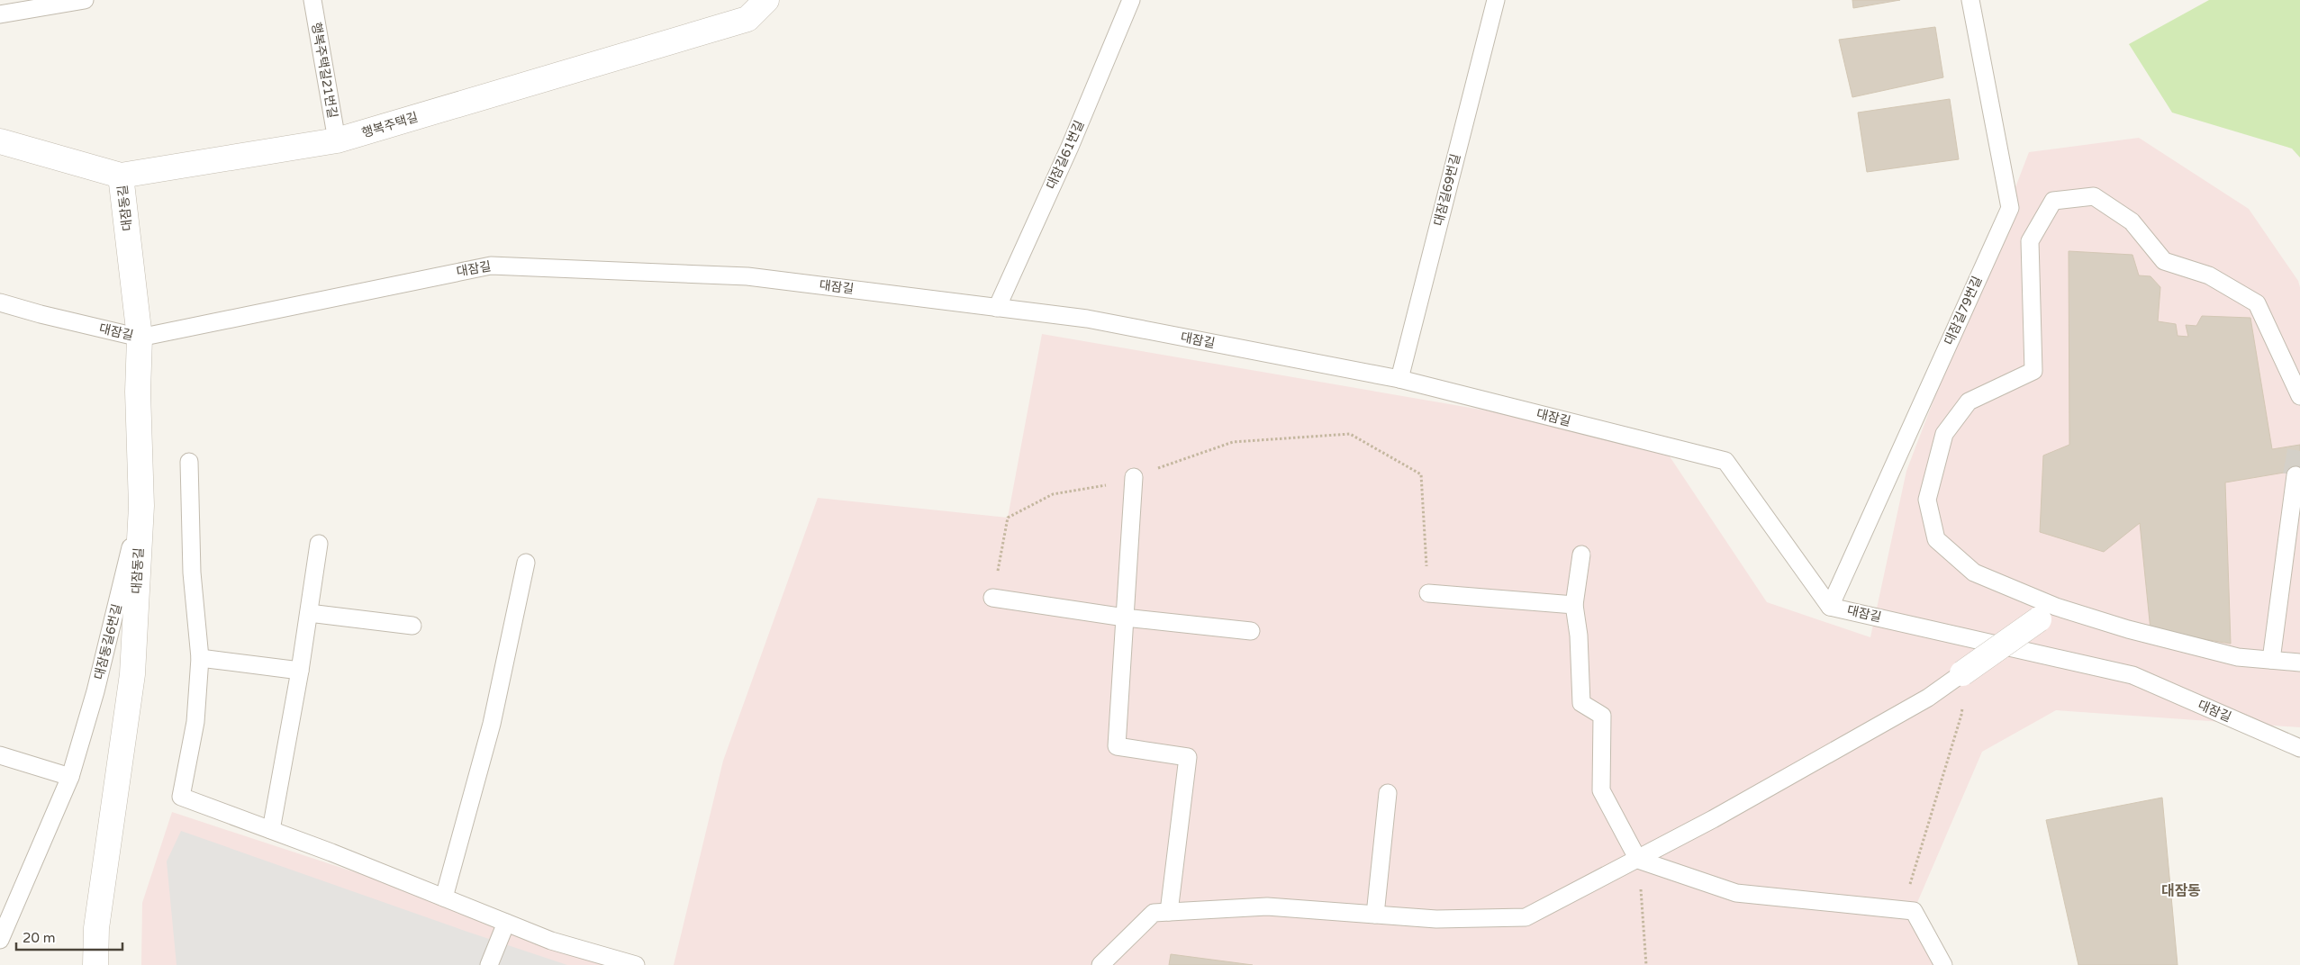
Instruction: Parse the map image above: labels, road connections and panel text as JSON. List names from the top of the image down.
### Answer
{
  "streets": {
    "street": ["행복주택길", "대잠동길"],
    "lane": [
      "행복주택길21번길",
      "대잠길61번길",
      "대잠길69번길",
      "대잠길",
      "대잠길79번길",
      "대잠동길6번길"
    ]
  },
  "crossings": [
    ["행복주택길21번길", "행복주택길"],
    ["행복주택길", "대잠동길"],
    ["대잠길61번길", "대잠길"],
    ["대잠길69번길", "대잠길"],
    ["대잠동길", "대잠길"],
    ["대잠동길", "대잠동길6번길"],
    ["대잠길", "대잠길79번길"]
  ],
  "districts": ["대잠동"],
  "scale_bar": "20 m"
}
